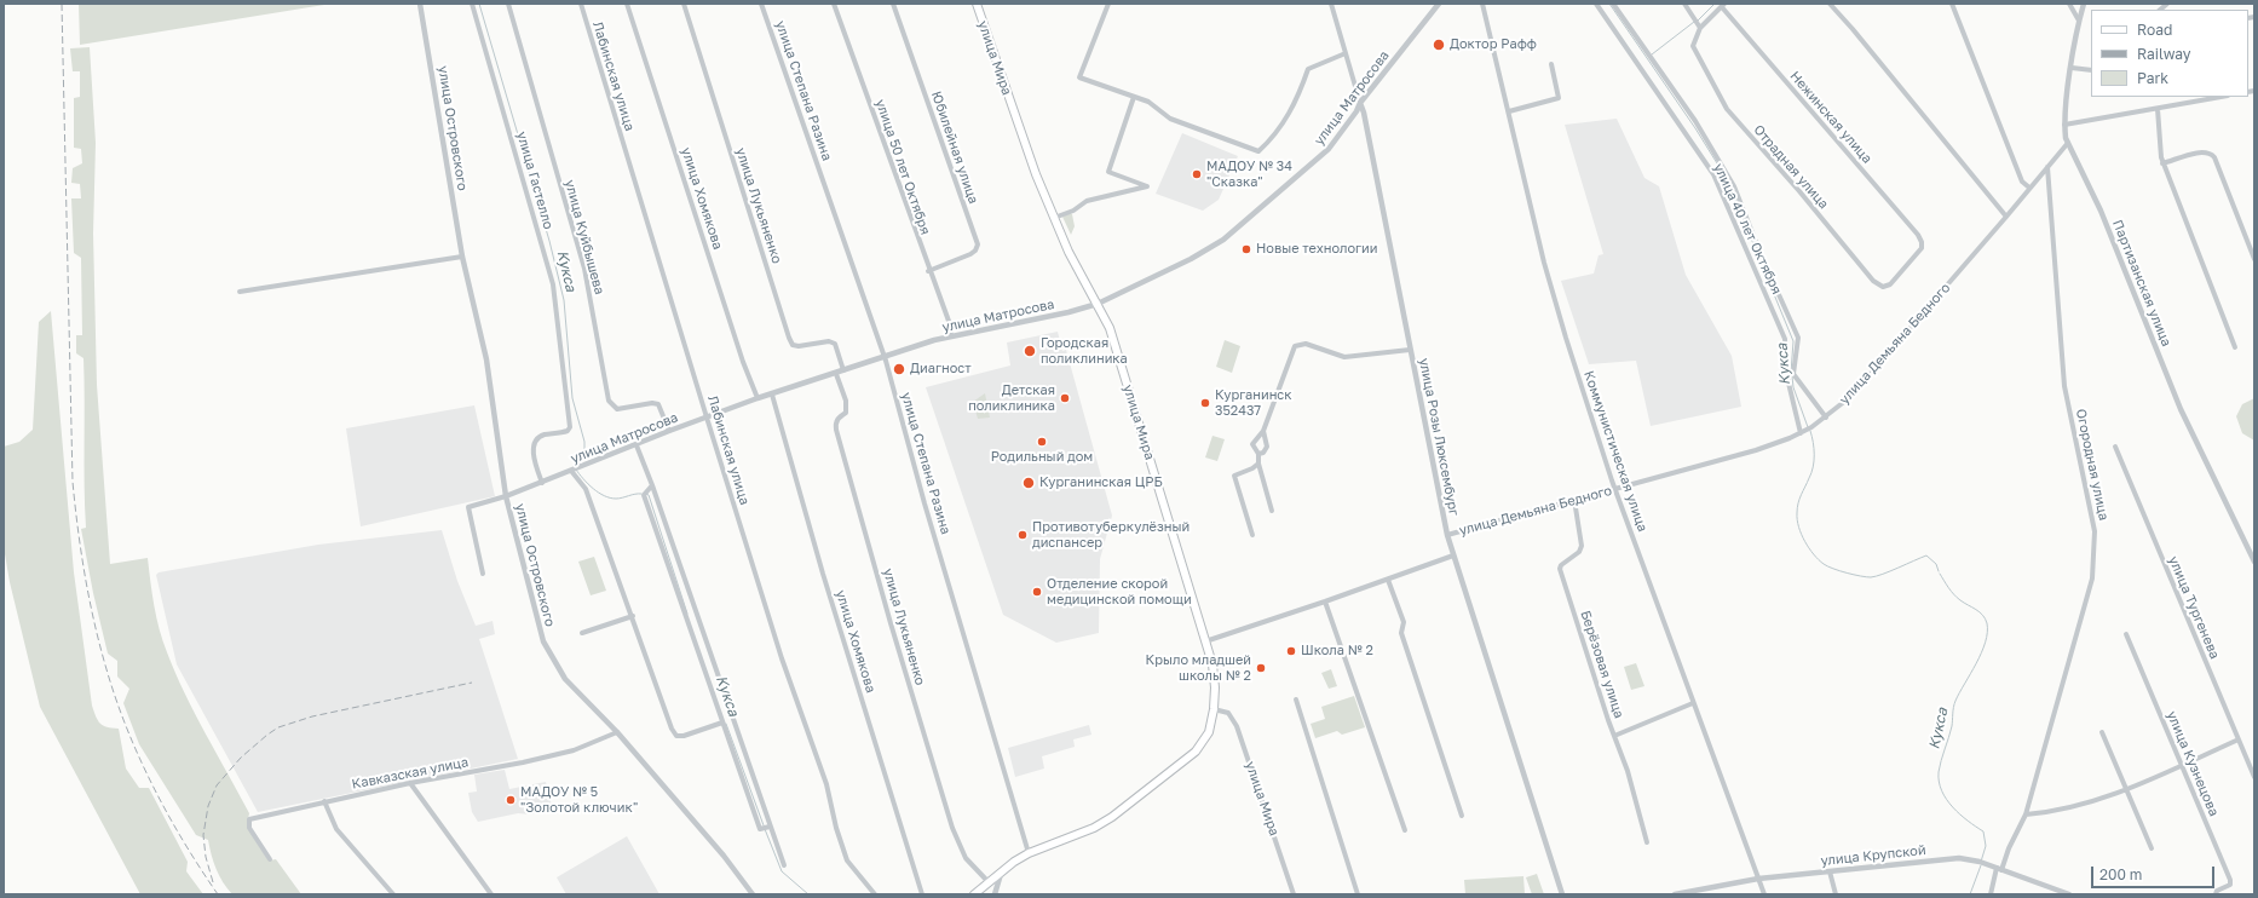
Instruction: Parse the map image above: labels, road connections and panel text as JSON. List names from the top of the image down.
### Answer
{
  "streets": {
    "main road": ["улица Мира"],
    "street": [
      "Лабинская улица",
      "улица Степана Разина",
      "улица Матросова",
      "Нежинская улица",
      "улица Островского",
      "Юбилейная улица",
      "улица 50 лет Октября",
      "Отрадная улица",
      "улица Гастелло",
      "улица Хомякова",
      "улица Лукьяненко",
      "улица 40 лет Октября",
      "улица Куйбышева",
      "Партизанская улица",
      "улица Демьяна Бедного",
      "улица Розы Люксембург",
      "Коммунистическая улица",
      "Огородная улица",
      "улица Тургенева",
      "Берёзовая улица",
      "улица Кузнецова",
      "Кавказская улица",
      "улица Крупской"
    ]
  },
  "crossings": [
    ["улица Мира", "улица Матросова"],
    ["улица Мира", "улица Демьяна Бедного"],
    ["Лабинская улица", "улица Матросова"],
    ["улица Степана Разина", "улица Матросова"],
    ["улица Матросова", "улица Островского"],
    ["улица Матросова", "улица 50 лет Октября"],
    ["улица Матросова", "улица Гастелло"],
    ["улица Матросова", "улица Хомякова"],
    ["улица Матросова", "улица Лукьяненко"],
    ["улица Матросова", "улица Куйбышева"],
    ["улица Матросова", "улица Розы Люксембург"],
    ["Нежинская улица", "Отрадная улица"],
    ["улица Островского", "Кавказская улица"],
    ["Юбилейная улица", "улица 50 лет Октября"],
    ["улица 40 лет Октября", "улица Демьяна Бедного"],
    ["Партизанская улица", "улица Демьяна Бедного"],
    ["улица Демьяна Бедного", "улица Розы Люксембург"],
    ["улица Демьяна Бедного", "Коммунистическая улица"],
    ["улица Демьяна Бедного", "Огородная улица"],
    ["улица Демьяна Бедного", "Берёзовая улица"],
    ["Коммунистическая улица", "улица Крупской"],
    ["Огородная улица", "улица Крупской"]
  ],
  "water": ["Кукса"],
  "places": [
    "Доктор Рафф",
    "МАДОУ № 34 \"Сказка\"",
    "Новые технологии",
    "Городская поликлиника",
    "Диагност",
    "Детская поликлиника",
    "Курганинск 352437",
    "Родильный дом",
    "Курганинская ЦРБ",
    "Противотуберкулёзный диспансер",
    "Отделение скорой медицинской помощи",
    "Школа № 2",
    "Крыло младшей школы № 2",
    "МАДОУ № 5 \"Золотой ключик\""
  ],
  "legend": ["Road", "Railway", "Park"],
  "scale_bar": "200 m"
}
